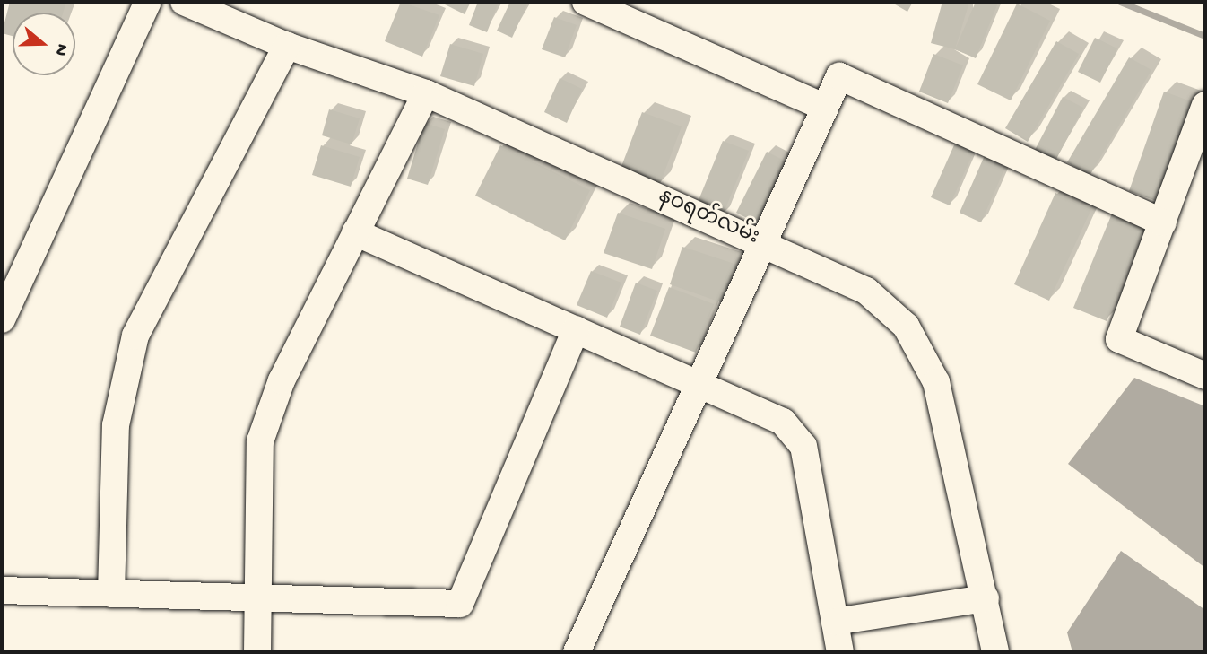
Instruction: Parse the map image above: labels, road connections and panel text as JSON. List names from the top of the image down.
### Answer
{
  "streets": {
    "street": ["နဝရတ်လမ်း"]
  },
  "north": "right"
}
